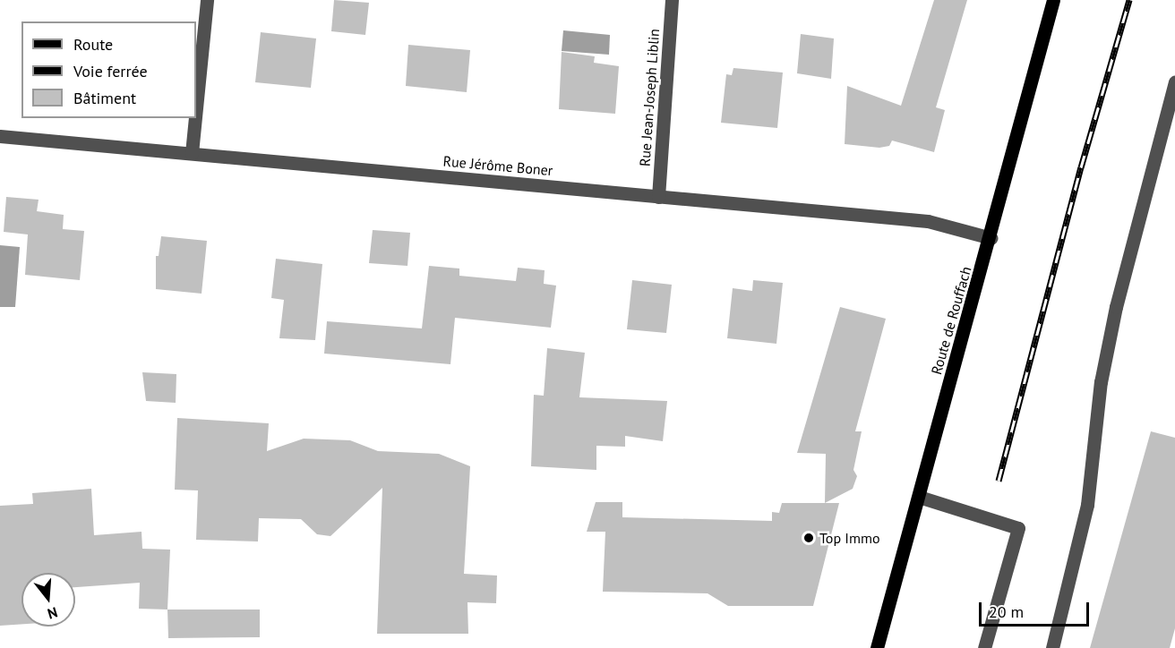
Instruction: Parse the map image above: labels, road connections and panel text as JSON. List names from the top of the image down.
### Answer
{
  "streets": {
    "main road": ["Route de Rouffach"],
    "street": ["Rue Jean-Joseph Liblin", "Rue Jérôme Boner"]
  },
  "crossings": [
    ["Rue Jean-Joseph Liblin", "Rue Jérôme Boner"],
    ["Rue Jérôme Boner", "Route de Rouffach"]
  ],
  "places": ["Top Immo"],
  "legend": ["Route", "Voie ferrée", "Bâtiment"],
  "scale_bar": "20 m",
  "north": "bottom"
}
